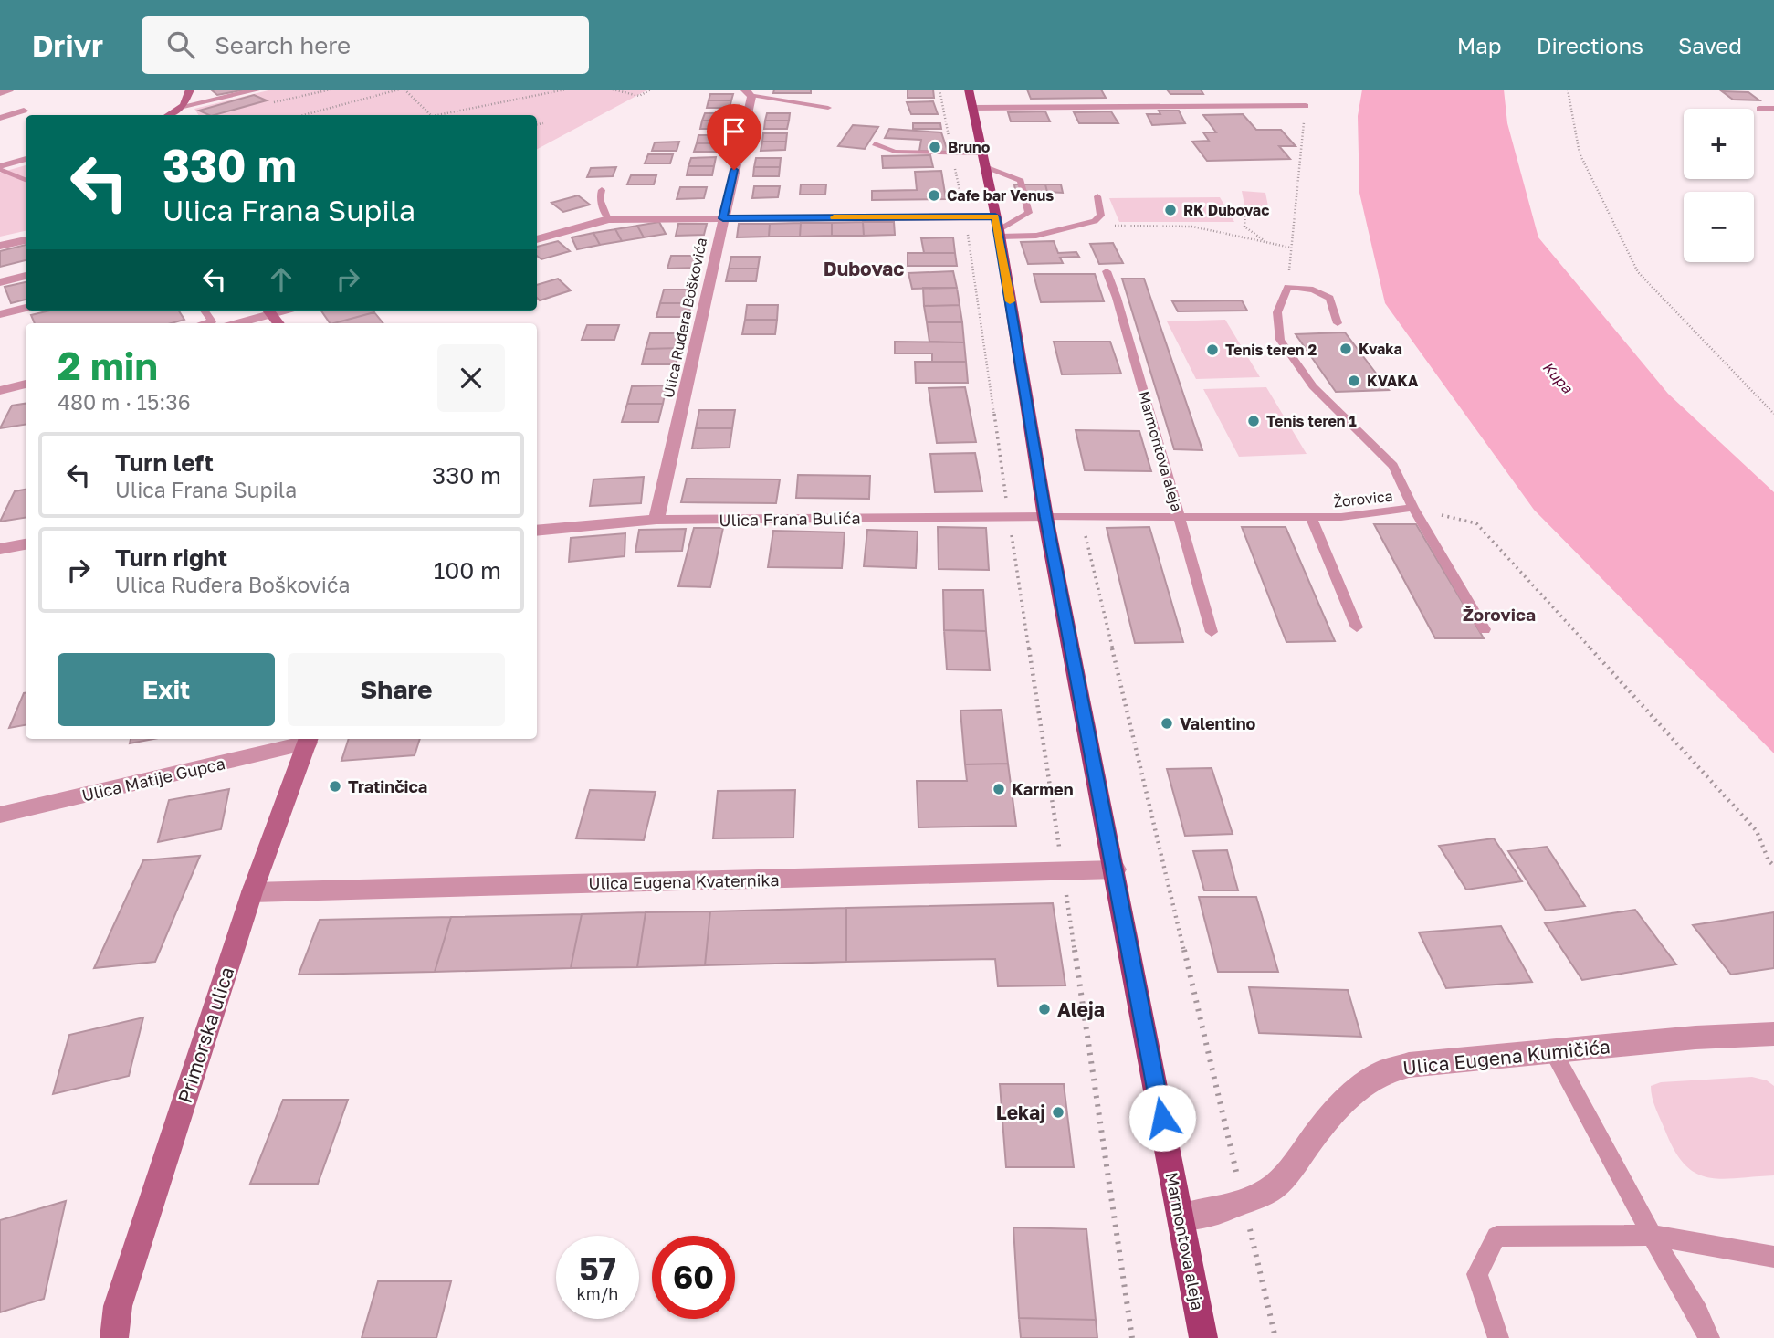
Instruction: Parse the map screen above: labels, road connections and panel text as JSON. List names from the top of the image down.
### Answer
{
  "streets": {
    "main road": ["Marmontova aleja", "Primorska ulica"],
    "street": [
      "Ulica Ruđera Boškovića",
      "Ulica Frana Bulića",
      "Ulica Matije Gupca",
      "Ulica Eugena Kvaternika",
      "Ulica Eugena Kumičića"
    ],
    "lane": ["Žorovica"]
  },
  "crossings": [
    ["Ulica Ruđera Boškovića", "Ulica Frana Bulića"],
    ["Marmontova aleja", "Žorovica"],
    ["Marmontova aleja", "Ulica Frana Bulića"],
    ["Marmontova aleja", "Ulica Eugena Kvaternika"],
    ["Marmontova aleja", "Ulica Eugena Kumičića"],
    ["Žorovica", "Ulica Frana Bulića"],
    ["Ulica Matije Gupca", "Primorska ulica"],
    ["Ulica Eugena Kvaternika", "Primorska ulica"]
  ],
  "districts": ["Dubovac", "Žorovica"],
  "water": ["Kupa"],
  "places": [
    "Bruno",
    "Cafe bar Venus",
    "RK Dubovac",
    "Kvaka",
    "Tenis teren 2",
    "KVAKA",
    "Tenis teren 1",
    "Valentino",
    "Tratinčica",
    "Karmen",
    "Aleja",
    "Lekaj"
  ],
  "page": {
    "header": "Drivr",
    "search": "Search here",
    "nav": ["Map", "Directions", "Saved"],
    "map_buttons": ["+", "−"],
    "turn": ["330 m", "Ulica Frana Supila"],
    "heading": ["2 min", "480 m · 15:36"],
    "list": [
      {
        "name": "Turn left",
        "note": "Ulica Frana Supila",
        "value": "330 m"
      },
      {
        "name": "Turn right",
        "note": "Ulica Ruđera Boškovića",
        "value": "100 m"
      }
    ],
    "buttons": ["Exit", "Share"],
    "speed": "57 km/h",
    "limit": "60"
  }
}
